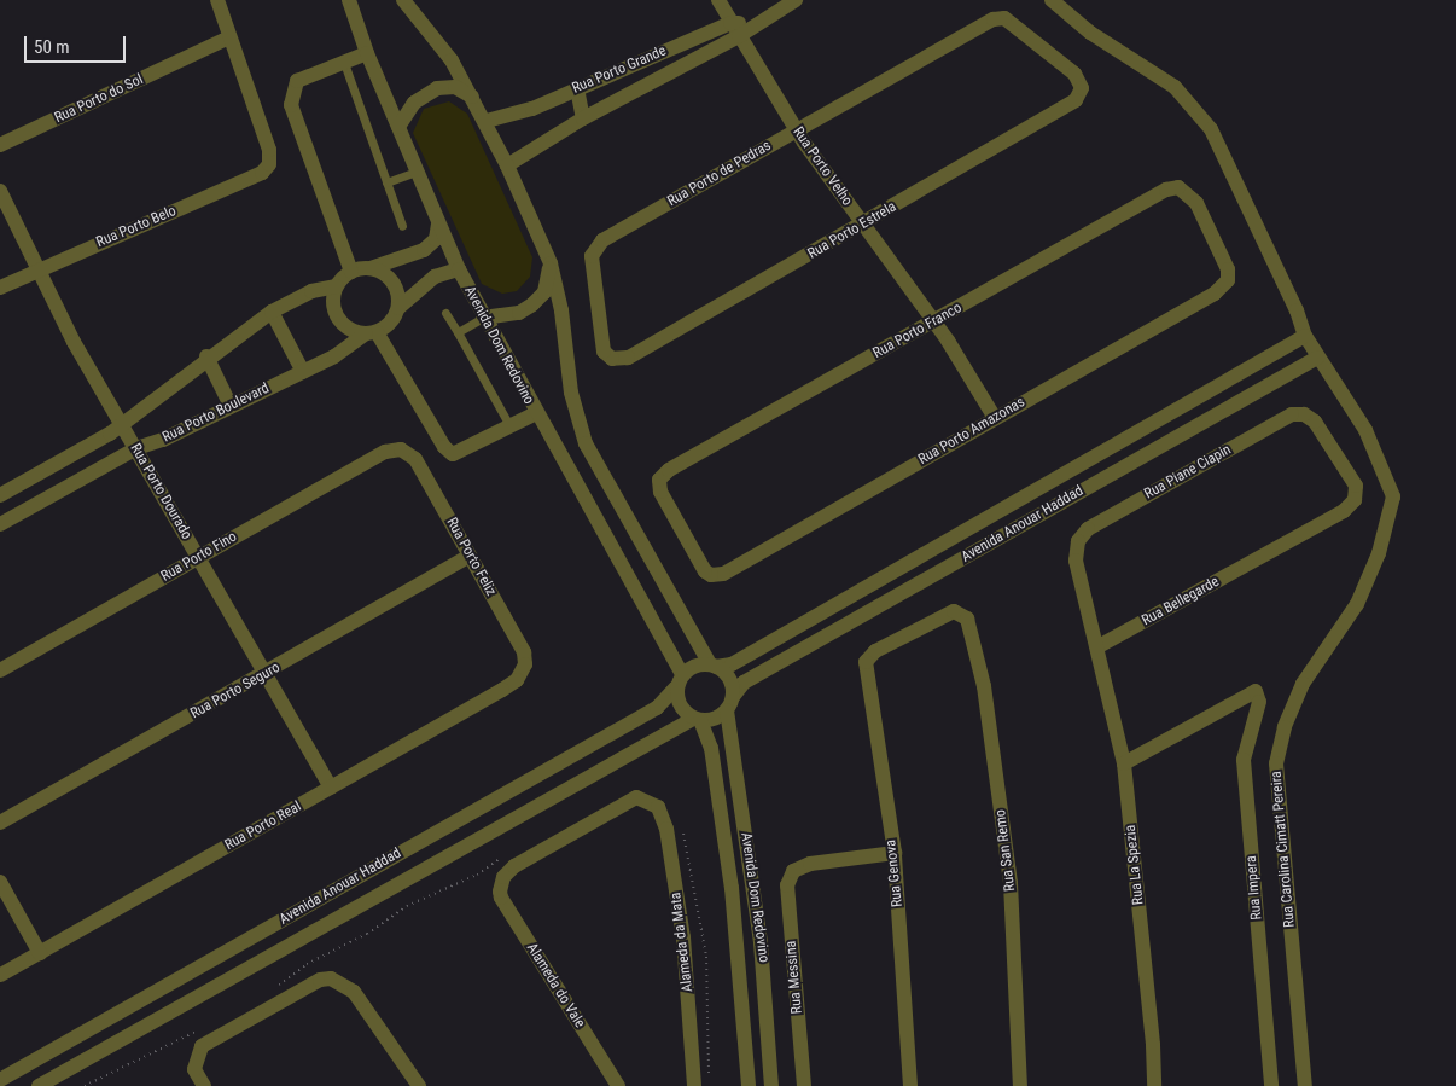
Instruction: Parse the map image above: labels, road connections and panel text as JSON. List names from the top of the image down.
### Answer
{
  "streets": {
    "street": [
      "Rua Porto Grande",
      "Rua Porto do Sol",
      "Rua Porto Velho",
      "Rua Porto de Pedras",
      "Rua Porto Belo",
      "Rua Porto Estrela",
      "Rua Porto Franco",
      "Avenida Dom Redovino",
      "Rua Porto Boulevard",
      "Rua Porto Amazonas",
      "Rua Piane Ciapin",
      "Rua Porto Dourado",
      "Avenida Anouar Haddad",
      "Rua Porto Fino",
      "Rua Porto Feliz",
      "Rua Bellegarde",
      "Rua Porto Seguro",
      "Rua Porto Real",
      "Rua Carolina Cimatt Pereira",
      "Rua San Remo",
      "Rua La Spezia",
      "Rua Genova",
      "Rua Impera",
      "Alameda da Mata",
      "Rua Messina",
      "Alameda do Vale"
    ]
  },
  "crossings": [
    ["Rua Porto Grande", "Rua Porto Velho"],
    ["Rua Porto Grande", "Avenida Dom Redovino"],
    ["Rua Porto do Sol", "Rua Porto Belo"],
    ["Rua Porto Velho", "Rua Porto de Pedras"],
    ["Rua Porto Velho", "Rua Porto Estrela"],
    ["Rua Porto Velho", "Rua Porto Franco"],
    ["Rua Porto Velho", "Rua Porto Amazonas"],
    ["Rua Porto de Pedras", "Rua Porto Estrela"],
    ["Rua Porto Belo", "Rua Porto Dourado"],
    ["Rua Porto Franco", "Rua Porto Amazonas"],
    ["Avenida Dom Redovino", "Avenida Anouar Haddad"],
    ["Rua Porto Boulevard", "Rua Porto Dourado"],
    ["Rua Piane Ciapin", "Rua Bellegarde"],
    ["Rua Piane Ciapin", "Rua La Spezia"],
    ["Rua Porto Dourado", "Rua Porto Fino"],
    ["Rua Porto Dourado", "Rua Porto Seguro"],
    ["Rua Porto Dourado", "Rua Porto Real"],
    ["Avenida Anouar Haddad", "Rua Carolina Cimatt Pereira"],
    ["Rua Porto Fino", "Rua Porto Feliz"],
    ["Rua Porto Feliz", "Rua Porto Seguro"],
    ["Rua Porto Feliz", "Rua Porto Real"],
    ["Rua Bellegarde", "Rua La Spezia"],
    ["Rua San Remo", "Rua Genova"],
    ["Rua La Spezia", "Rua Impera"],
    ["Rua Genova", "Rua Messina"],
    ["Alameda da Mata", "Alameda do Vale"]
  ],
  "scale_bar": "50 m"
}
